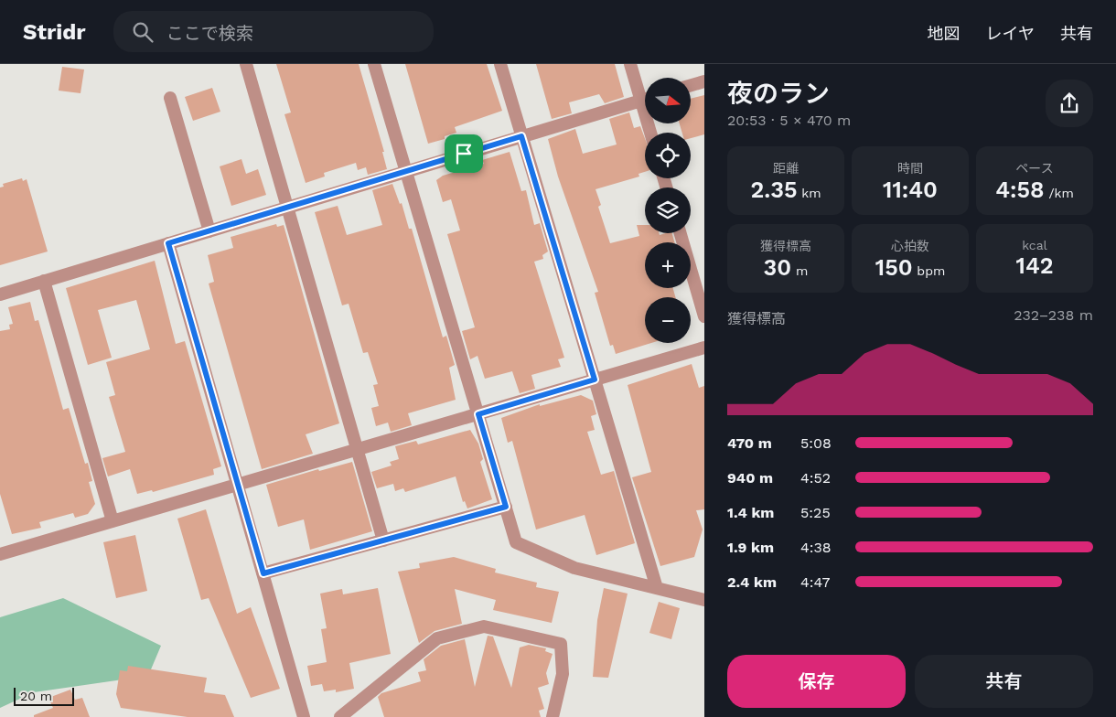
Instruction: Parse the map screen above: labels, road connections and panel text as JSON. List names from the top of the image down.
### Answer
{
  "scale_bar": "20 m",
  "north": "right",
  "page": {
    "header": "Stridr",
    "search": "ここで検索",
    "nav": ["地図", "レイヤ", "共有"],
    "heading": ["夜のラン", "20:53 · 5 × 470 m"],
    "map_buttons": ["+", "−"],
    "stats": [
      ["距離", "2.35 km"],
      ["時間", "11:40"],
      ["ペース", "4:58 /km"],
      ["獲得標高", "30 m"],
      ["心拍数", "150 bpm"],
      ["kcal", "142"]
    ],
    "chart": ["獲得標高", "232–238 m"],
    "list": [
      {
        "name": "470 m",
        "note": "5:08"
      },
      {
        "name": "940 m",
        "note": "4:52"
      },
      {
        "name": "1.4 km",
        "note": "5:25"
      },
      {
        "name": "1.9 km",
        "note": "4:38"
      },
      {
        "name": "2.4 km",
        "note": "4:47"
      }
    ],
    "buttons": ["保存", "共有"],
    "scale": "20 m"
  }
}
